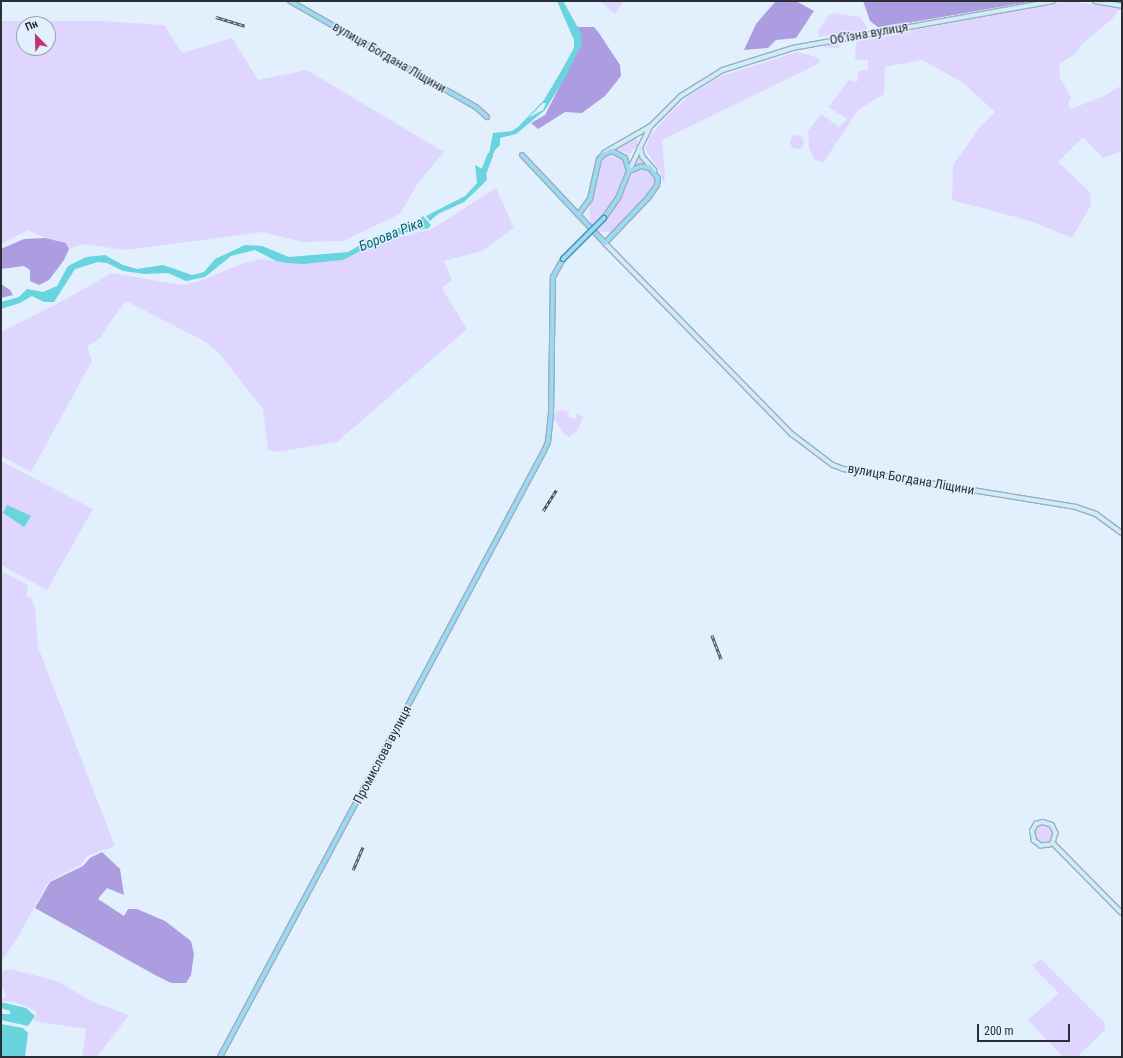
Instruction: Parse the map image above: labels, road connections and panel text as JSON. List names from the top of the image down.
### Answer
{
  "streets": {
    "main road": ["Об’їзна вулиця", "вулиця Богдана Ліщини", "Промислова вулиця"]
  },
  "water": ["Борова Ріка"],
  "scale_bar": "200 m",
  "north": "top left"
}
